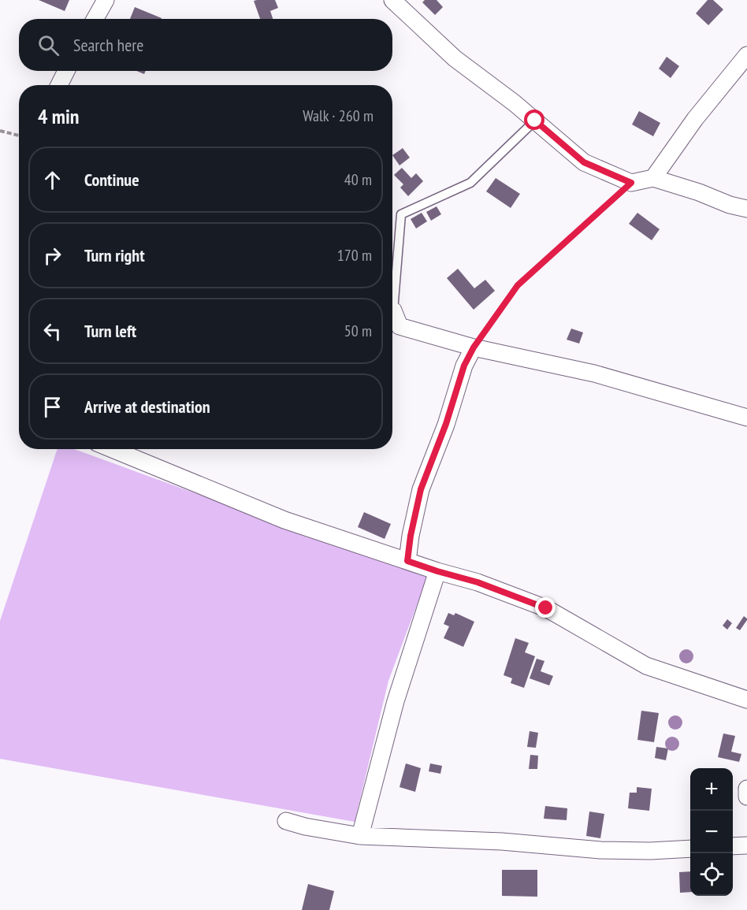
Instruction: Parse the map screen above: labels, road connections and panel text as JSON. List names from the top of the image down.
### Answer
{
  "page": {
    "search": "Search here",
    "heading": ["4 min", "Walk · 260 m"],
    "list": [
      ["Continue", "40 m"],
      ["Turn right", "170 m"],
      ["Turn left", "50 m"],
      "Arrive at destination"
    ],
    "map_buttons": ["+", "−"]
  }
}
